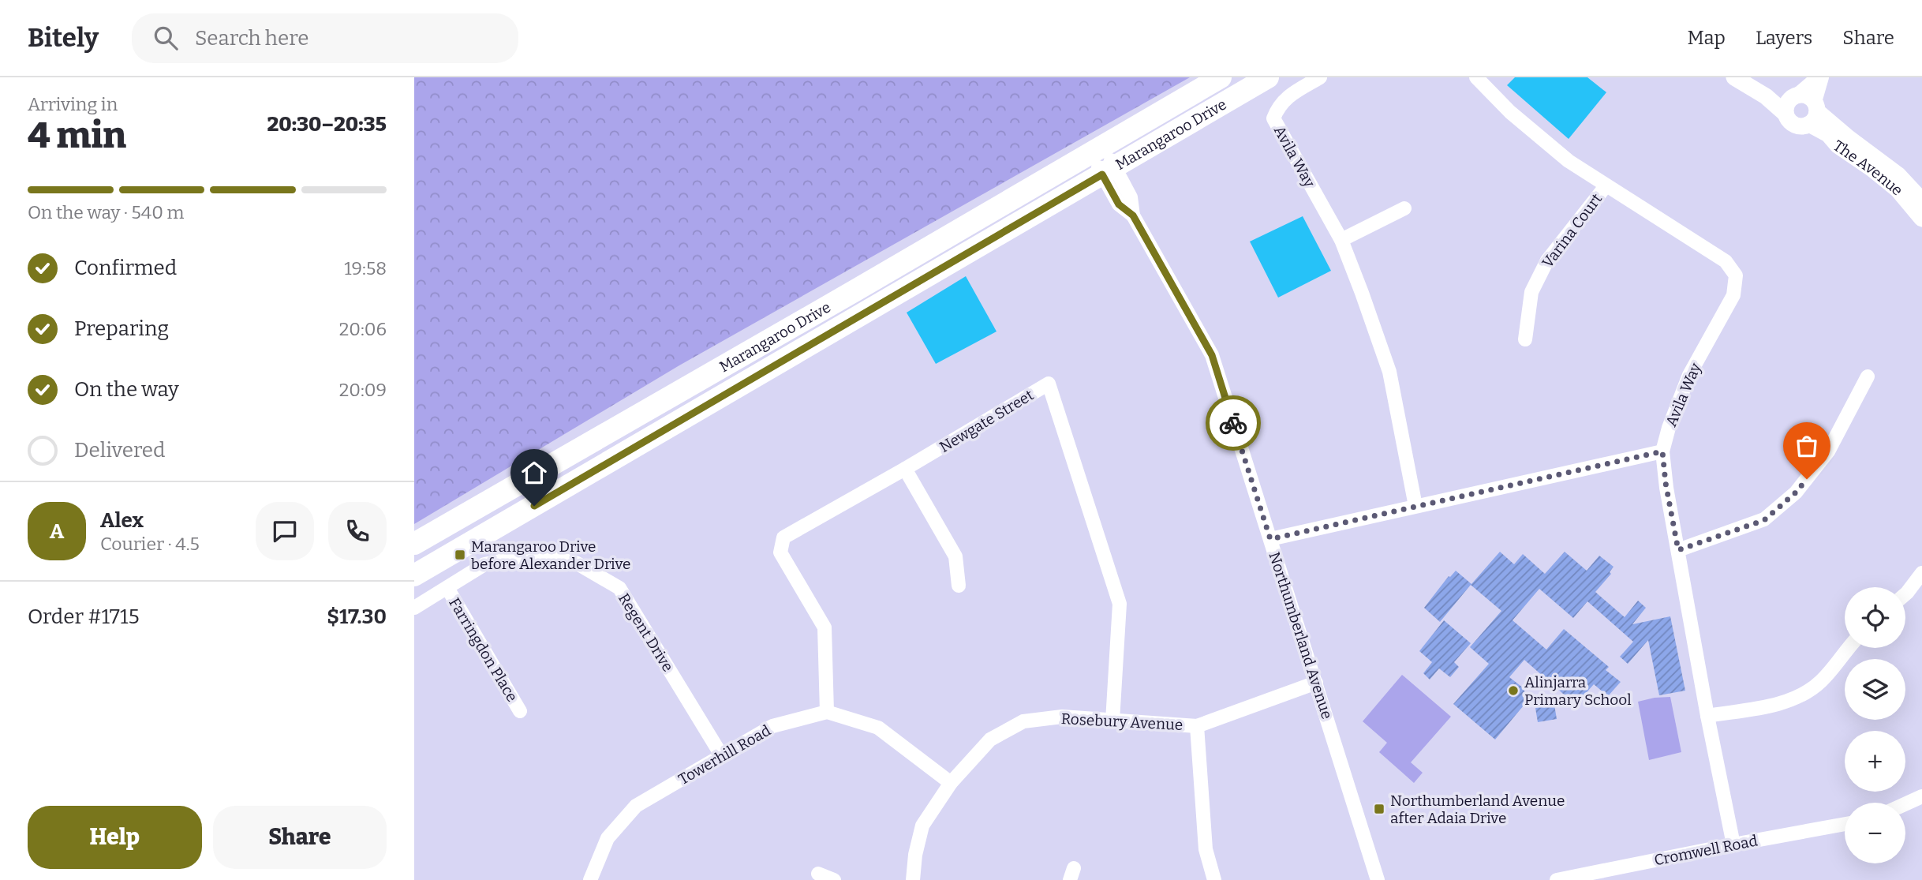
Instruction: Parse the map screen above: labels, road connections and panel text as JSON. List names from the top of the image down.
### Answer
{
  "streets": {
    "main road": ["Marangaroo Drive"],
    "street": [
      "Avila Way",
      "The Avenue",
      "Varina Court",
      "Newgate Street",
      "Regent Drive",
      "Northumberland Avenue",
      "Farringdon Place",
      "Rosebury Avenue",
      "Towerhill Road",
      "Cromwell Road"
    ]
  },
  "crossings": [
    ["Marangaroo Drive", "Northumberland Avenue"],
    ["Avila Way", "Varina Court"],
    ["Avila Way", "Cromwell Road"],
    ["Newgate Street", "Rosebury Avenue"],
    ["Newgate Street", "Towerhill Road"],
    ["Regent Drive", "Farringdon Place"],
    ["Regent Drive", "Towerhill Road"],
    ["Northumberland Avenue", "Rosebury Avenue"]
  ],
  "places": {
    "transit": ["Marangaroo Drive before Alexander Drive", "Northumberland Avenue after Adaia Drive"],
    "other": ["Alinjarra Primary School"]
  },
  "page": {
    "header": "Bitely",
    "search": "Search here",
    "nav": ["Map", "Layers", "Share"],
    "heading": ["4 min", "Arriving in", "20:30–20:35"],
    "panel": [
      "Alex",
      "Courier · 4.5",
      "Order #1715",
      "$17.30"
    ],
    "bar": "On the way · 540 m",
    "list": [
      ["Confirmed", "19:58"],
      ["Preparing", "20:06"],
      ["On the way", "20:09"],
      "Delivered"
    ],
    "round": "A",
    "map_buttons": ["+", "−"],
    "buttons": ["Help", "Share"]
  }
}
